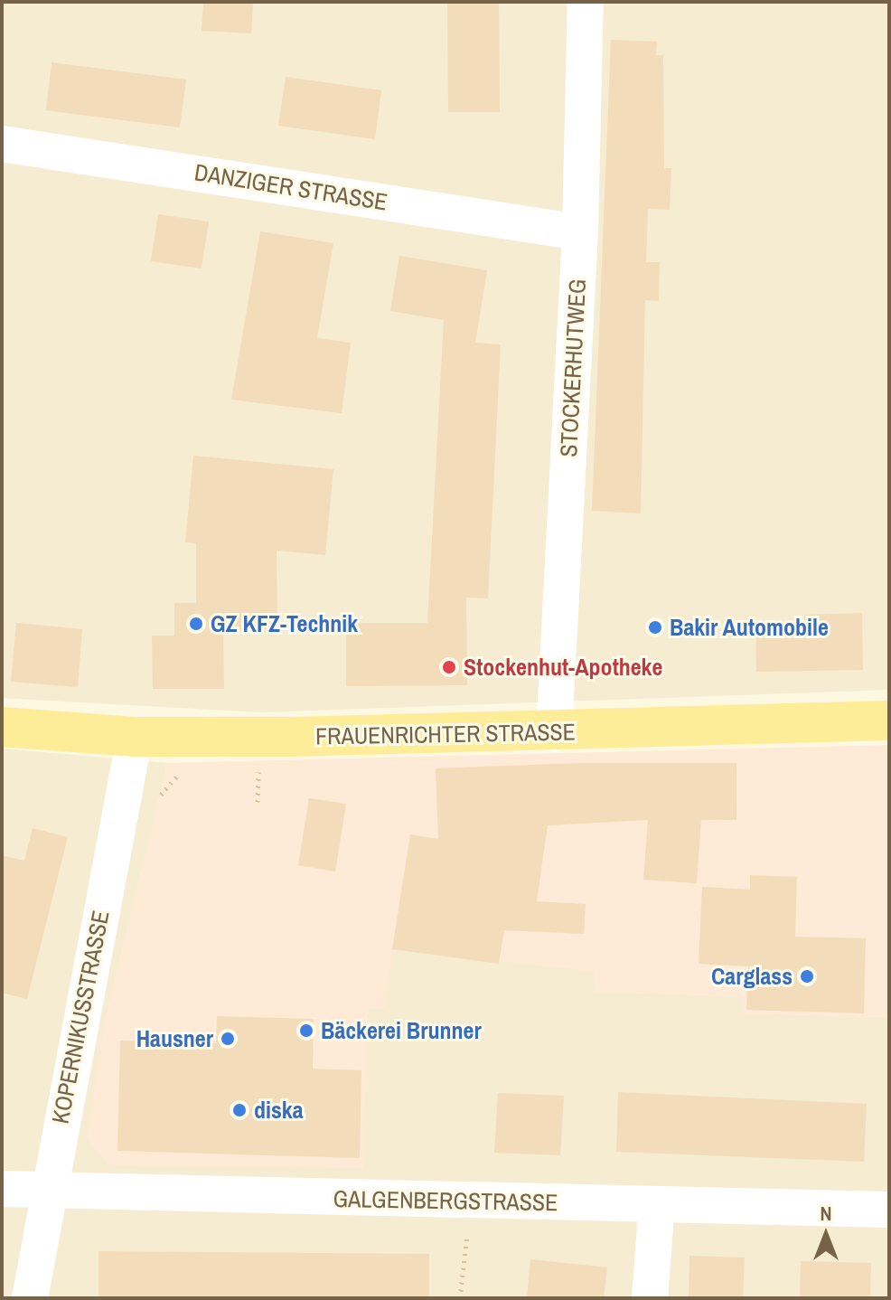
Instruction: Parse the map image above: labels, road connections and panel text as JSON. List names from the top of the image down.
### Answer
{
  "streets": {
    "main road": ["FRAUENRICHTER STRASSE"],
    "street": [
      "DANZIGER STRASSE",
      "STOCKERHUTWEG",
      "KOPERNIKUSSTRASSE",
      "GALGENBERGSTRASSE"
    ]
  },
  "crossings": [
    ["DANZIGER STRASSE", "STOCKERHUTWEG"],
    ["STOCKERHUTWEG", "FRAUENRICHTER STRASSE"],
    ["FRAUENRICHTER STRASSE", "KOPERNIKUSSTRASSE"],
    ["KOPERNIKUSSTRASSE", "GALGENBERGSTRASSE"]
  ],
  "places": [
    "GZ KFZ-Technik",
    "Bakir Automobile",
    "Stockenhut-Apotheke",
    "Carglass",
    "Bäckerei Brunner",
    "Hausner",
    "diska"
  ],
  "north": "top"
}
